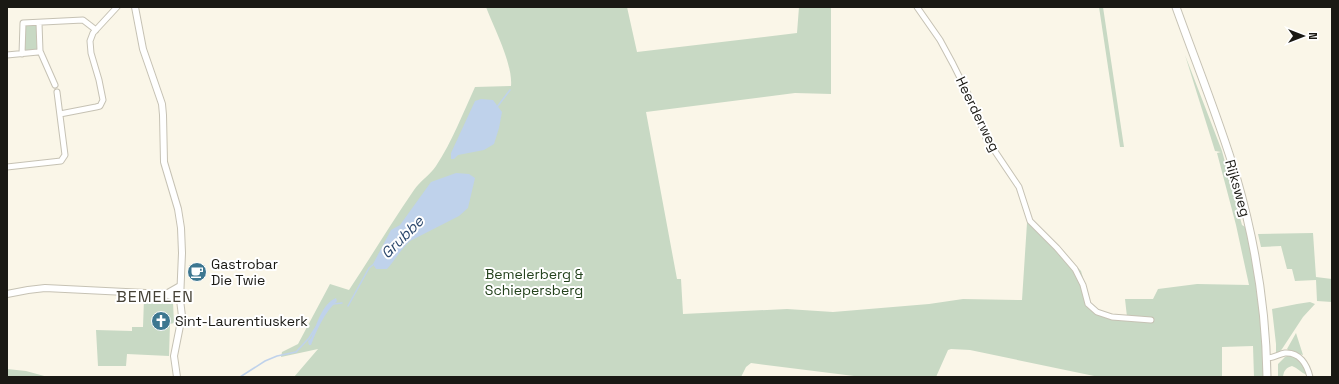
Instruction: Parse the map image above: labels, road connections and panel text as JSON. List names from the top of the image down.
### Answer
{
  "streets": {
    "main road": ["Rijksweg"],
    "street": ["Heerderweg"]
  },
  "districts": ["BEMELEN"],
  "water": ["Grubbe"],
  "parks": ["Bemelerberg & Schiepersberg"],
  "places": {
    "cafe": ["Gastrobar Die Twie"],
    "church": ["Sint-Laurentiuskerk"]
  },
  "north": "right"
}
